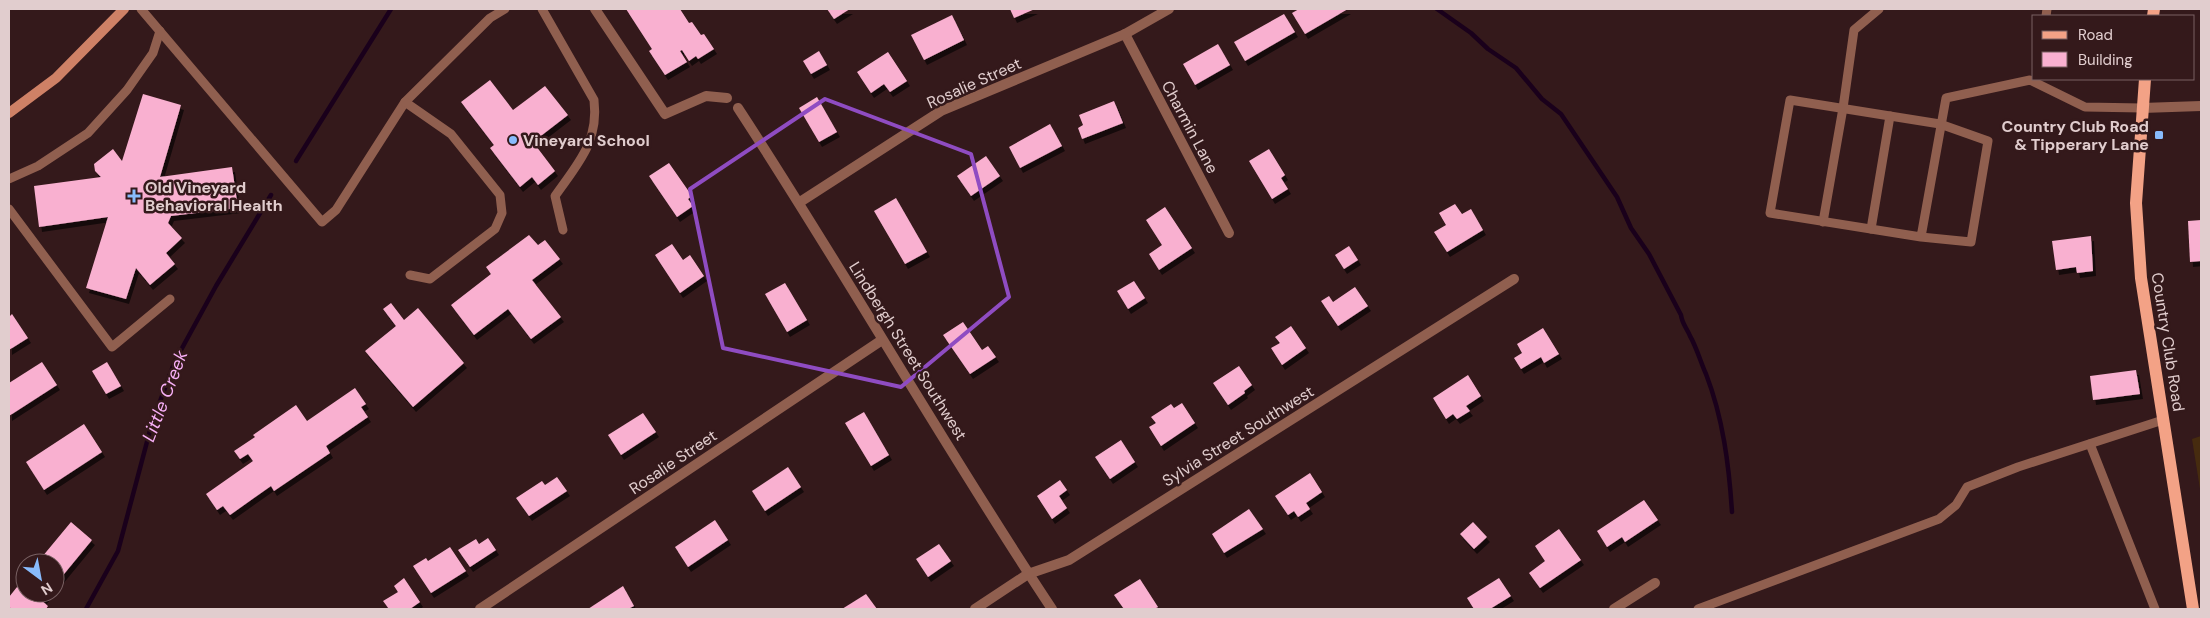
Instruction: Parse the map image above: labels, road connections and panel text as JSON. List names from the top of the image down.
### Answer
{
  "streets": {
    "main road": ["Country Club Road"],
    "street": [
      "Rosalie Street",
      "Charmin Lane",
      "Lindbergh Street Southwest",
      "Sylvia Street Southwest"
    ]
  },
  "crossings": [
    ["Rosalie Street", "Charmin Lane"],
    ["Rosalie Street", "Lindbergh Street Southwest"],
    ["Lindbergh Street Southwest", "Sylvia Street Southwest"]
  ],
  "water": ["Little Creek"],
  "places": {
    "transit": ["Country Club Road & Tipperary Lane"],
    "other": ["Vineyard School"],
    "health": ["Old Vineyard Behavioral Health"]
  },
  "legend": ["Road", "Building"],
  "north": "bottom right"
}
